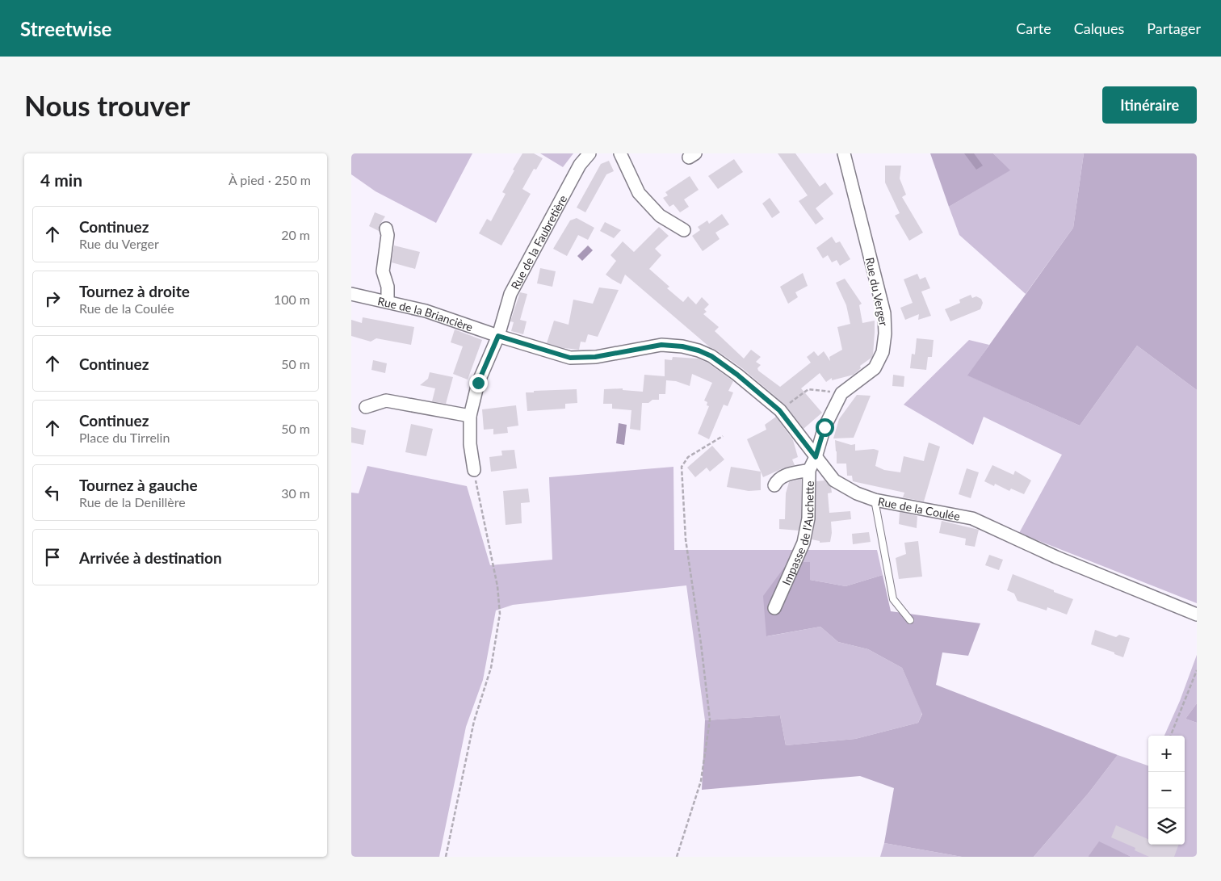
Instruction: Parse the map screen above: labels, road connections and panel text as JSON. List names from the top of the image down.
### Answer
{
  "streets": {
    "street": [
      "Rue de la Faubretière",
      "Rue du Verger",
      "Rue de la Briancière",
      "Rue de la Coulée",
      "Impasse de l'Auchette"
    ]
  },
  "crossings": [
    ["Rue de la Faubretière", "Rue de la Briancière"],
    ["Rue du Verger", "Rue de la Coulée"],
    ["Rue du Verger", "Impasse de l'Auchette"],
    ["Rue de la Briancière", "Rue de la Coulée"],
    ["Rue de la Coulée", "Impasse de l'Auchette"]
  ],
  "page": {
    "header": "Streetwise",
    "nav": ["Carte", "Calques", "Partager"],
    "buttons": "Itinéraire",
    "title": "Nous trouver",
    "heading": ["4 min", "À pied · 250 m"],
    "list": [
      ["Continuez", "Rue du Verger", "20 m"],
      ["Tournez à droite", "Rue de la Coulée", "100 m"],
      ["Continuez", "50 m"],
      ["Continuez", "Place du Tirrelin", "50 m"],
      ["Tournez à gauche", "Rue de la Denillère", "30 m"],
      "Arrivée à destination"
    ],
    "map_buttons": ["+", "−"]
  }
}
